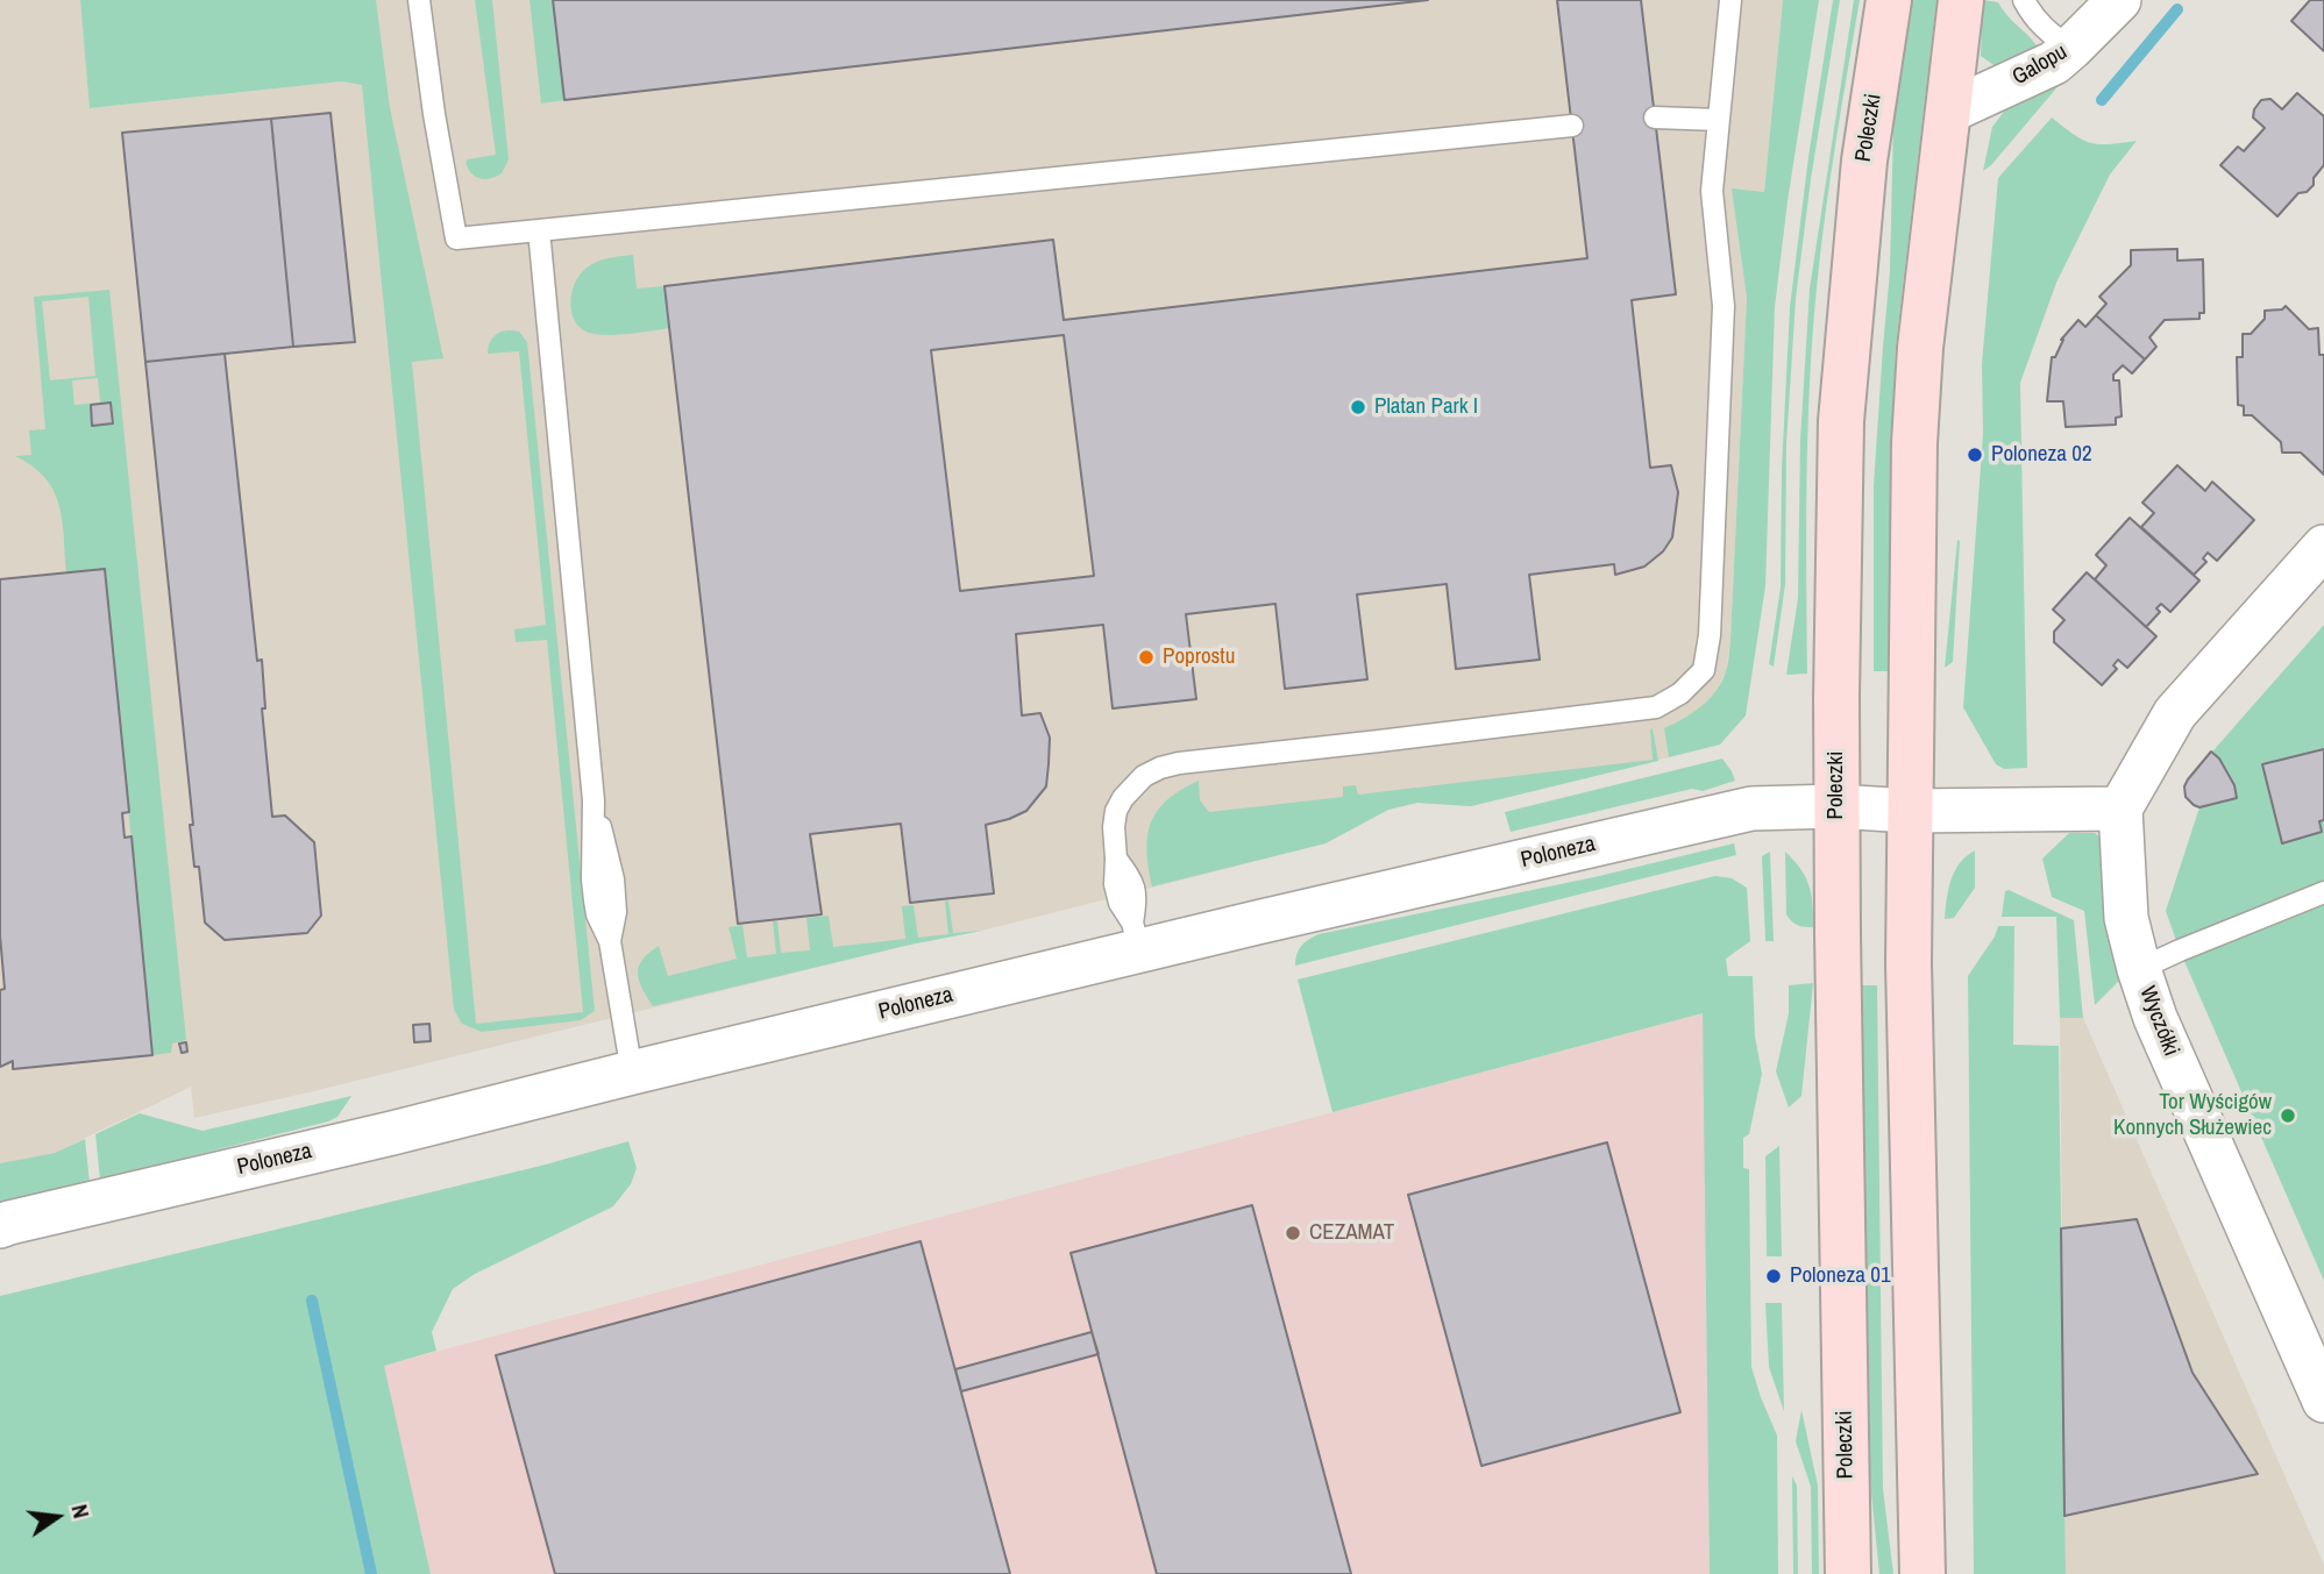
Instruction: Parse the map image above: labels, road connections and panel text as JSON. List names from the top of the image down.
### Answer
{
  "streets": {
    "main road": ["Poleczki"],
    "street": ["Galopu", "Poloneza", "Wyczółki"]
  },
  "crossings": [
    ["Poleczki", "Poloneza"]
  ],
  "places": [
    "Platan Park I",
    "Poloneza 02",
    "Poprostu",
    "Tor Wyścigów Konnych Służewiec",
    "CEZAMAT",
    "Poloneza 01"
  ],
  "north": "right"
}
